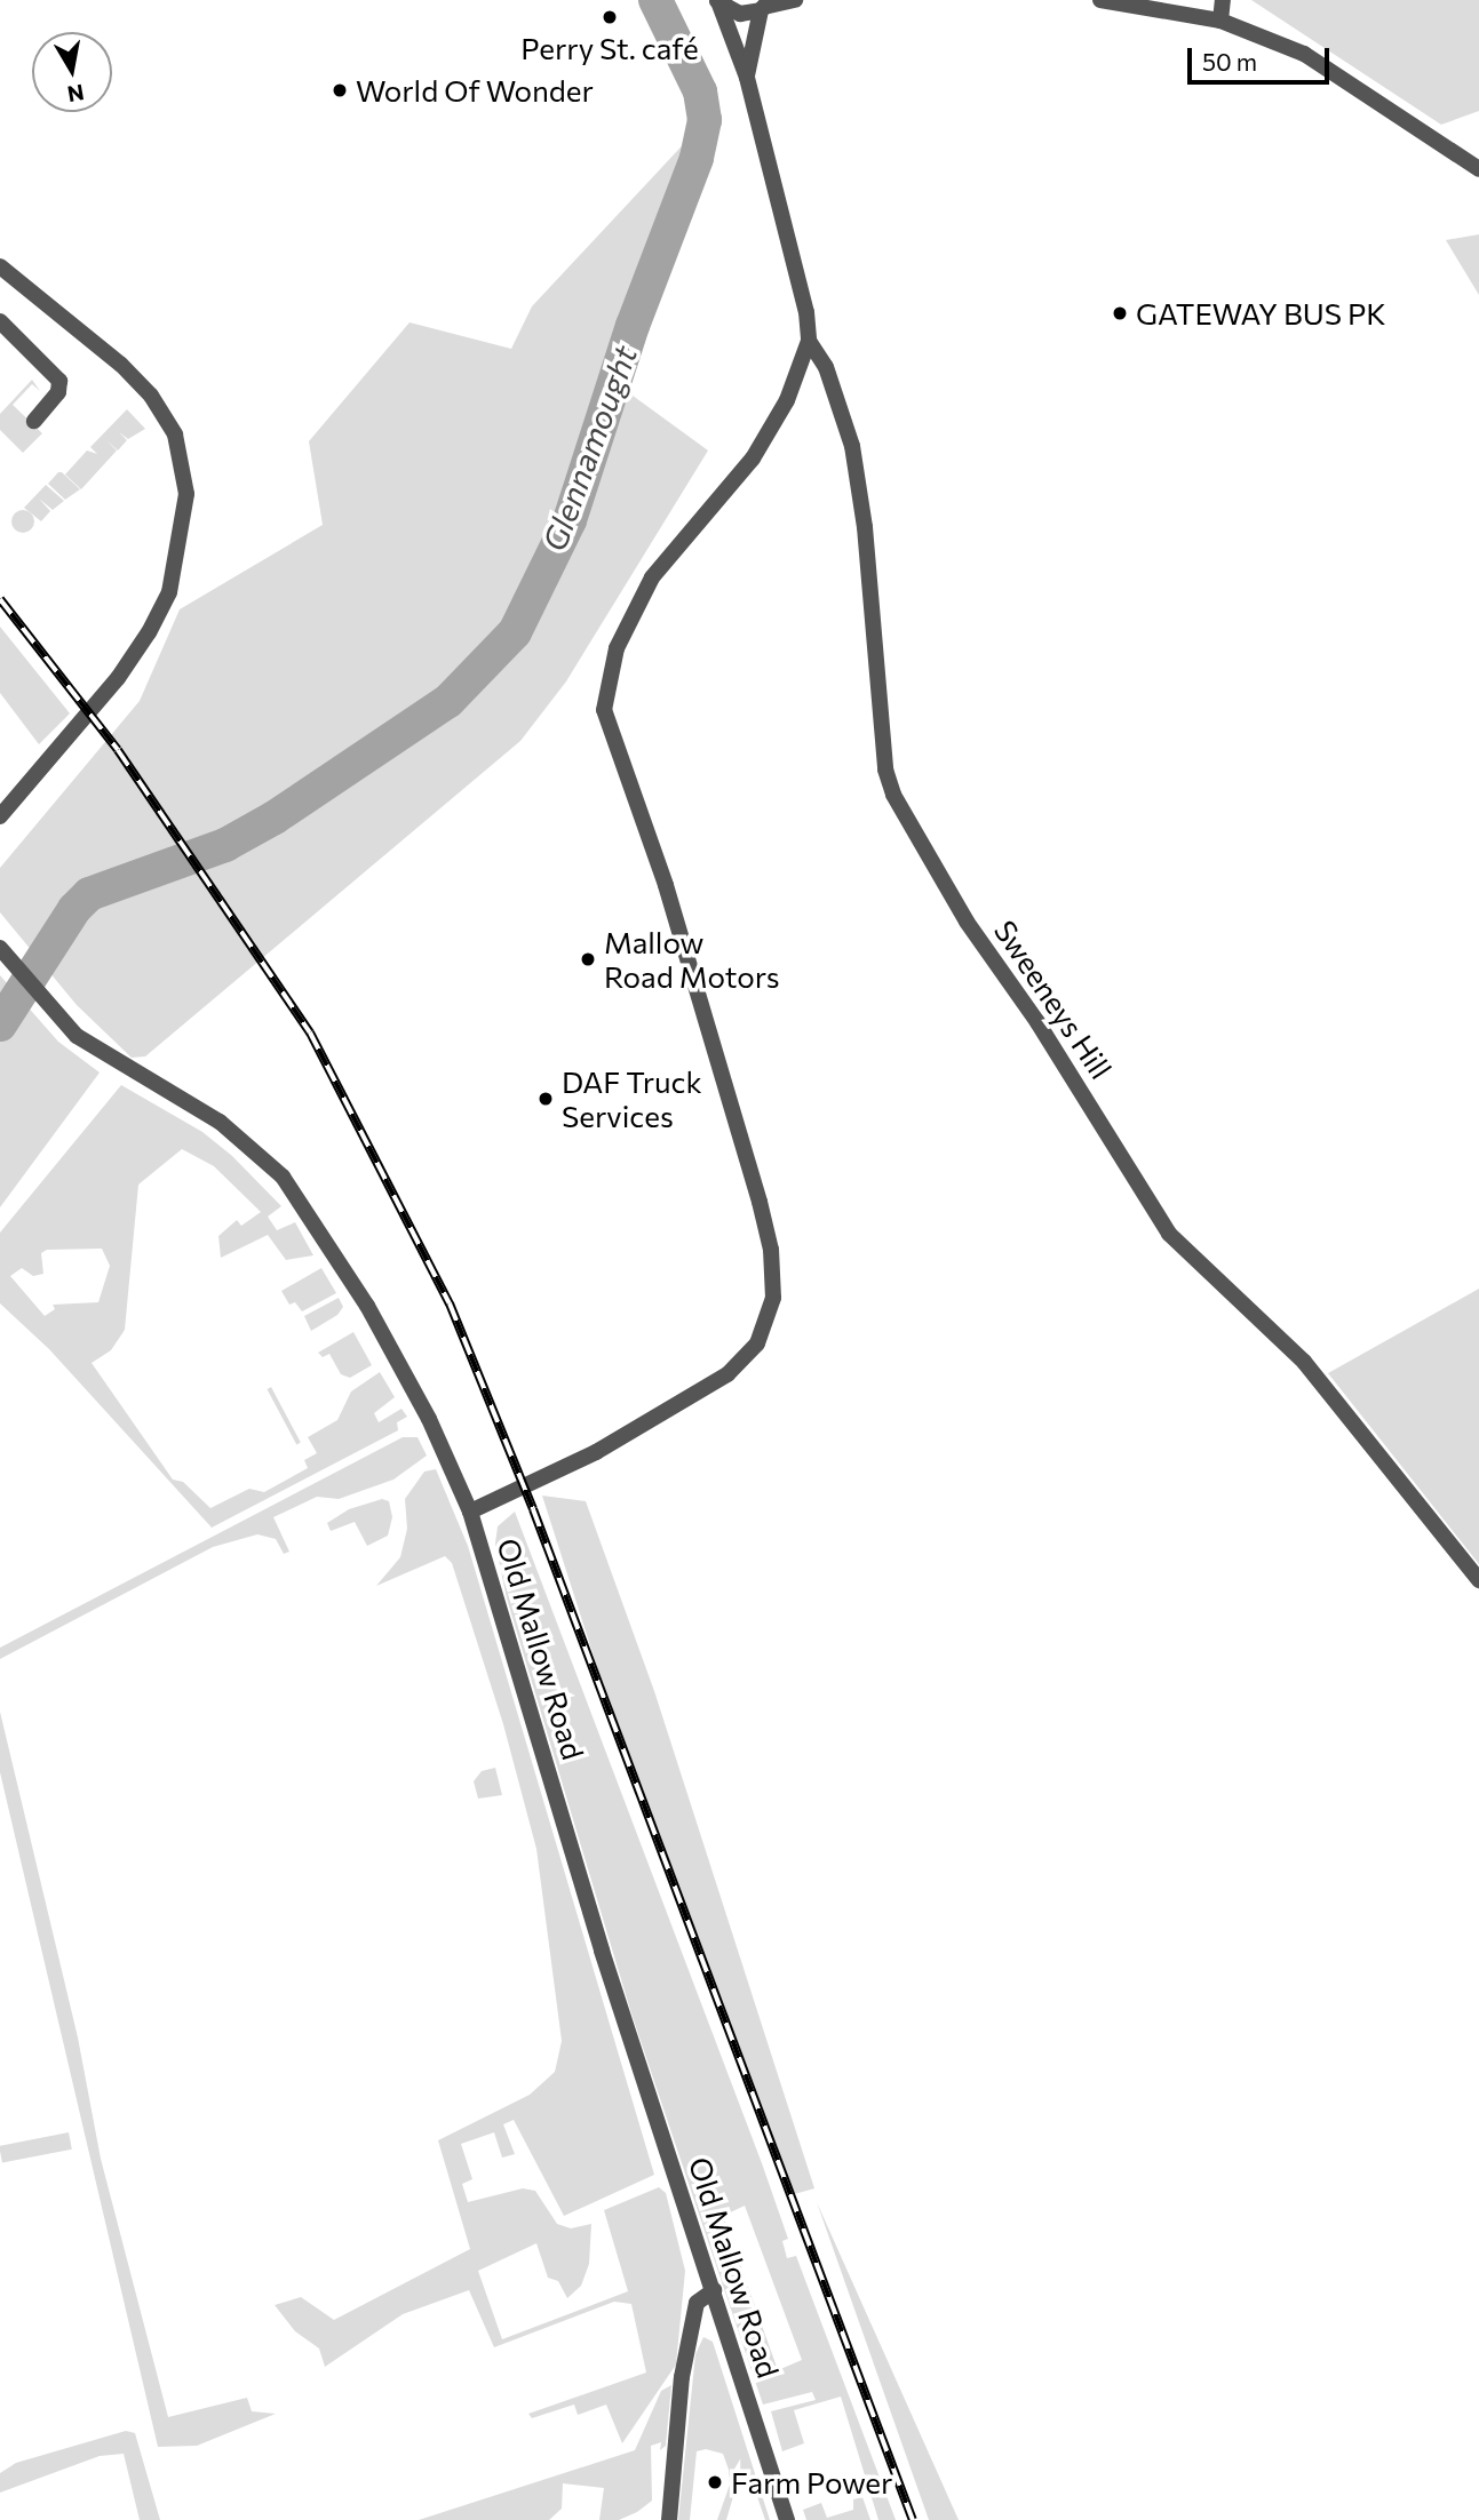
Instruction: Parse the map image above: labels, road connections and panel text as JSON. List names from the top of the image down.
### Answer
{
  "streets": {
    "street": ["Sweeneys Hill", "Old Mallow Road"]
  },
  "water": ["Glennamought"],
  "places": [
    "Perry St. café",
    "World Of Wonder",
    "GATEWAY BUS PK",
    "Mallow Road Motors",
    "DAF Truck Services",
    "Farm Power"
  ],
  "scale_bar": "50 m",
  "north": "bottom"
}
